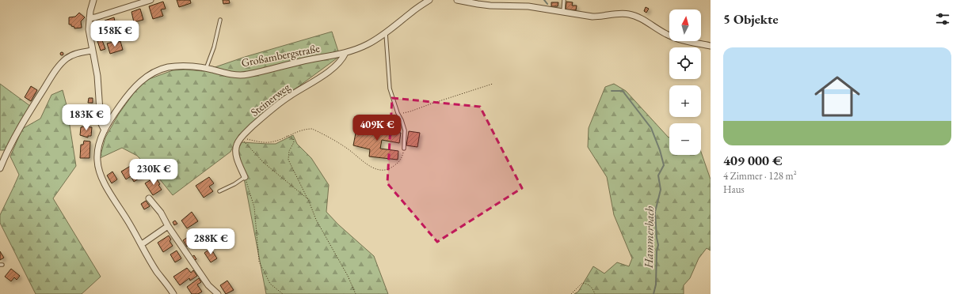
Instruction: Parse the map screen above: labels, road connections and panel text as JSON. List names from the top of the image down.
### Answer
{
  "streets": {
    "street": ["Großambergstraße", "Steinerweg"]
  },
  "crossings": [
    ["Großambergstraße", "Steinerweg"]
  ],
  "water": ["Hammerbach"],
  "north": "top",
  "page": {
    "heading": "5 Objekte",
    "map_buttons": ["+", "−"],
    "price": [
      "158K €",
      "183K €",
      "409K €",
      "230K €",
      "288K €"
    ],
    "list": [
      {
        "name": "409 000 €",
        "note": "4 Zimmer · 128 m² · Haus"
      }
    ]
  }
}
